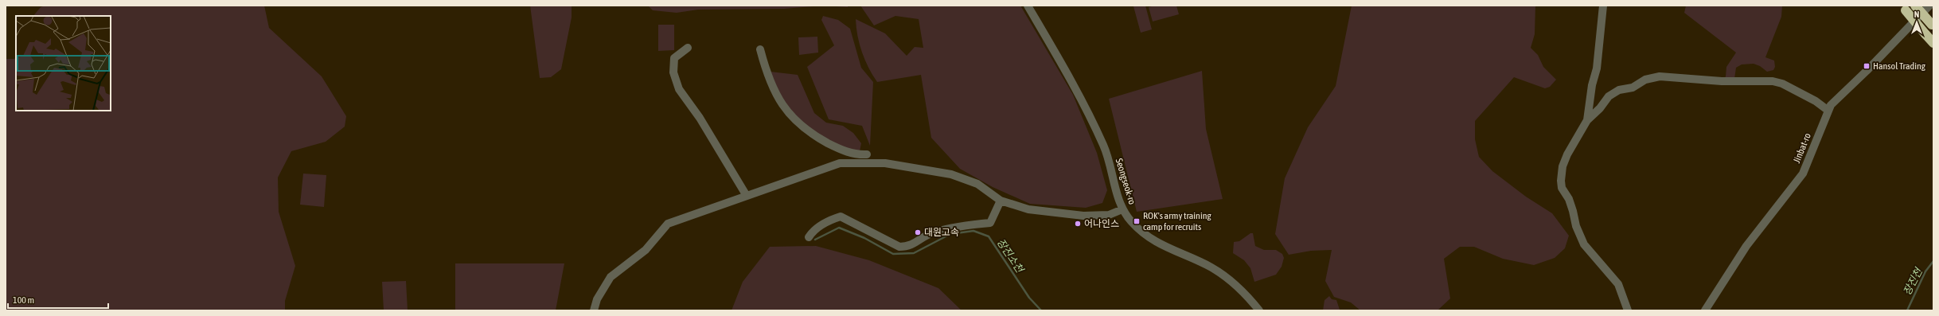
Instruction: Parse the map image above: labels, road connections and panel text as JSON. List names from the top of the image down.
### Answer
{
  "streets": {
    "street": ["Jinbat-ro", "Seongseok-ro"]
  },
  "water": ["장진소천", "장진천"],
  "places": {
    "transit": ["Hansol Trading", "ROK's army training camp for recruits"],
    "other": ["어나인스", "대원고속"]
  },
  "scale_bar": "100 m",
  "north": "top"
}
